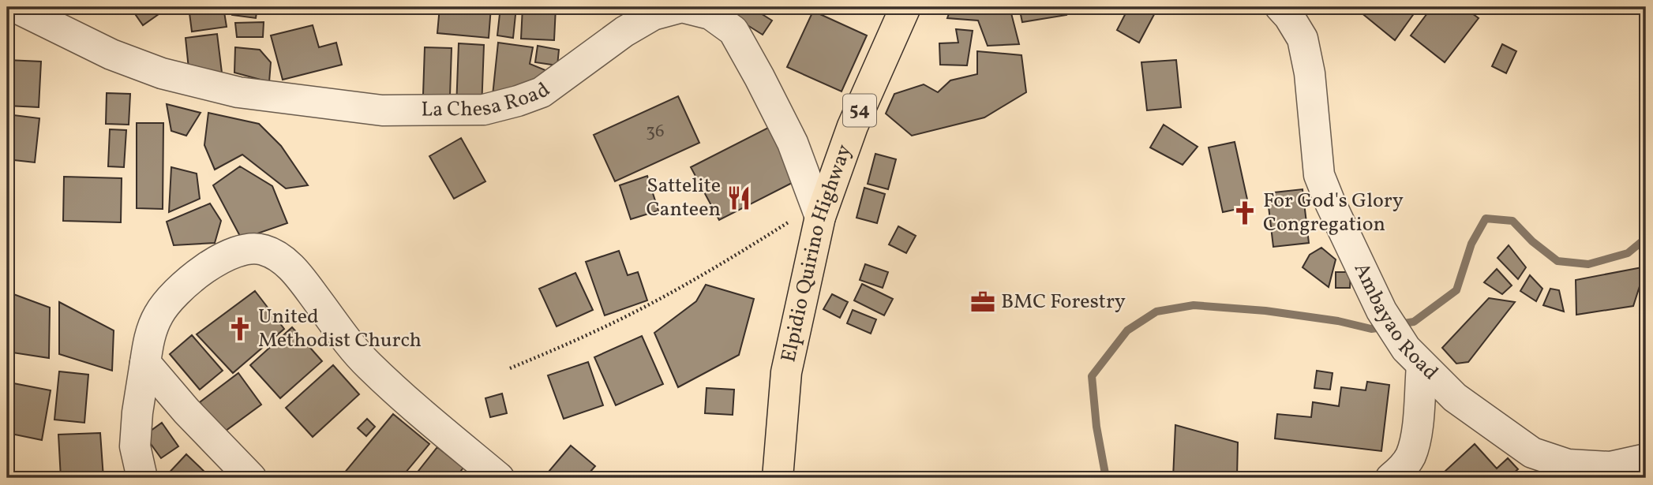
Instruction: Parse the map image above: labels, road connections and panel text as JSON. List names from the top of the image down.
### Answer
{
  "streets": {
    "highway": ["54", "Elpidio Quirino Highway"],
    "street": ["La Chesa Road", "Ambayao Road"]
  },
  "crossings": [
    ["La Chesa Road", "Elpidio Quirino Highway"]
  ],
  "places": {
    "restaurant": ["Sattelite Canteen"],
    "church": ["For God's Glory Congregation", "United Methodist Church"],
    "office": ["BMC Forestry"]
  },
  "house_numbers": ["36"]
}
